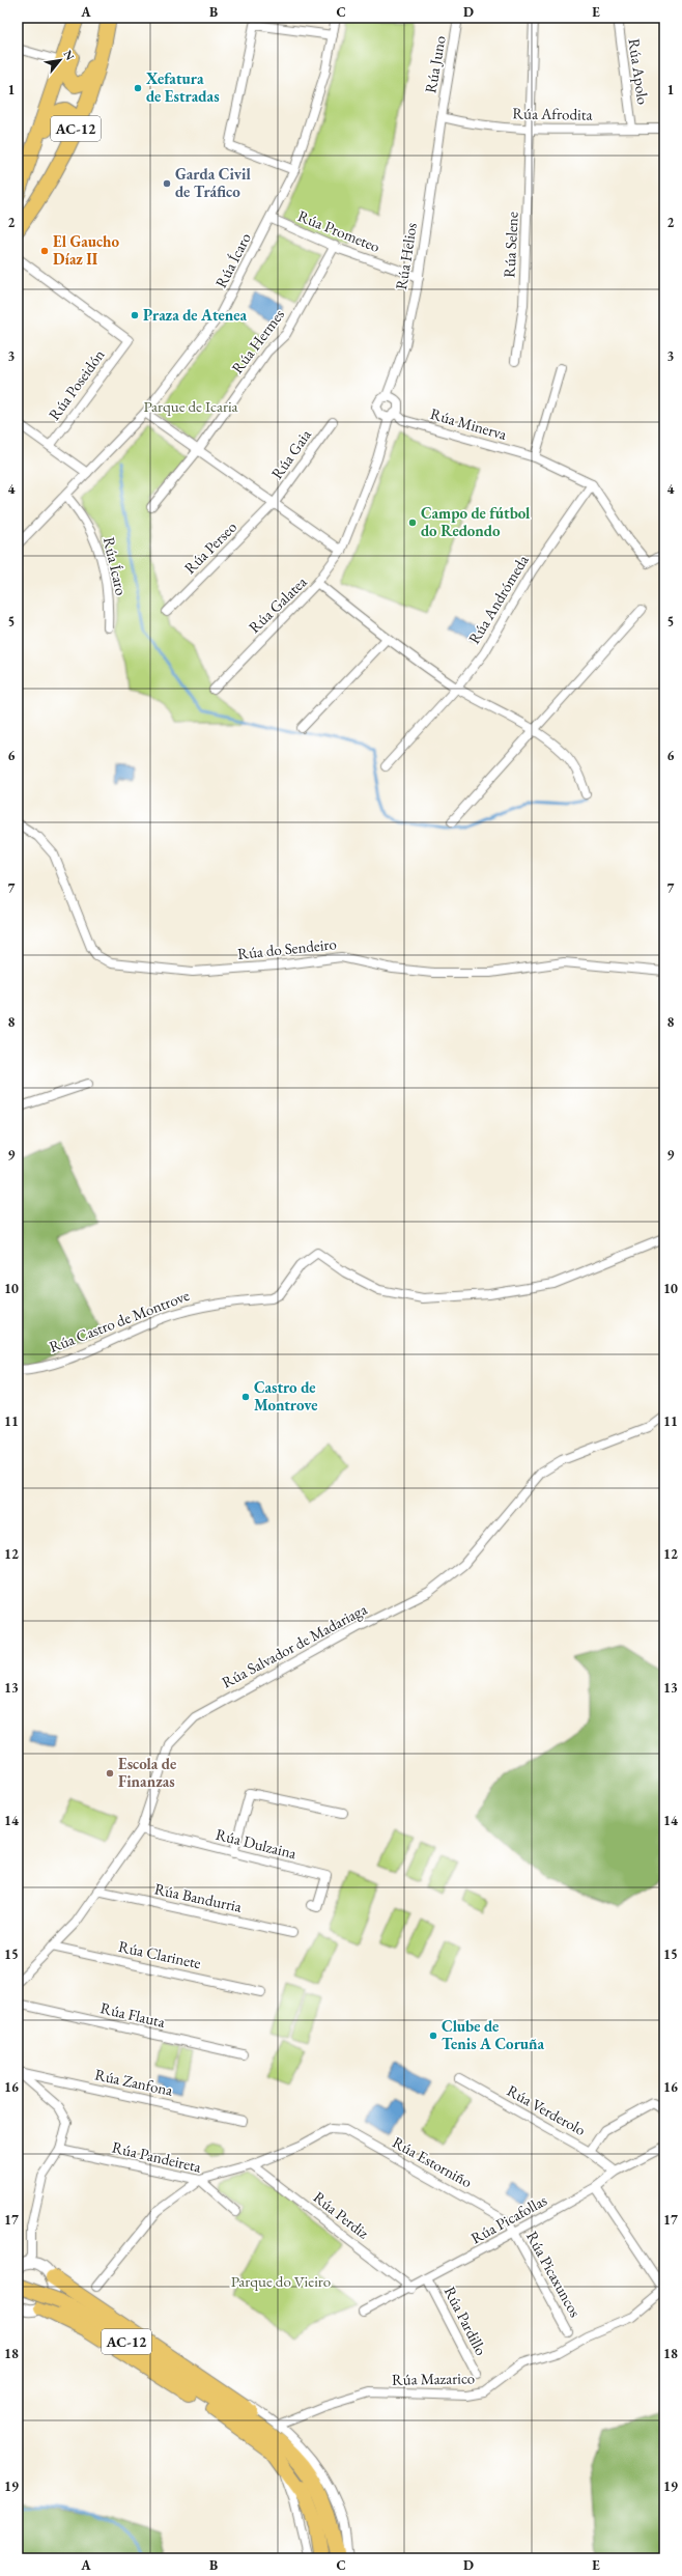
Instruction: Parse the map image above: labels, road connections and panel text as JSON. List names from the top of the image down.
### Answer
{
  "streets": {
    "highway": ["AC-12"],
    "street": [
      "Rúa Juno",
      "Rúa Apolo",
      "Rúa Afrodita",
      "Rúa Prometeo",
      "Rúa Selene",
      "Rúa Helios",
      "Rúa Ícaro",
      "Rúa Hermes",
      "Rúa Poseidón",
      "Rúa Minerva",
      "Rúa Gaia",
      "Rúa Perseo",
      "Rúa Andrómeda",
      "Rúa Galatea",
      "Rúa do Sendeiro",
      "Rúa Castro de Montrove",
      "Rúa Salvador de Madariaga",
      "Rúa Dulzaina",
      "Rúa Bandurria",
      "Rúa Clarinete",
      "Rúa Flauta",
      "Rúa Zanfona",
      "Rúa Verderolo",
      "Rúa Pandeireta",
      "Rúa Estorniño",
      "Rúa Perdiz",
      "Rúa Picafollas",
      "Rúa Picaxuncos",
      "Rúa Pardillo",
      "Rúa Mazarico"
    ]
  },
  "crossings": [
    ["Rúa Juno", "Rúa Afrodita"],
    ["Rúa Juno", "Rúa Helios"],
    ["Rúa Apolo", "Rúa Afrodita"],
    ["Rúa Afrodita", "Rúa Selene"],
    ["Rúa Afrodita", "Rúa Helios"],
    ["Rúa Prometeo", "Rúa Helios"],
    ["Rúa Prometeo", "Rúa Ícaro"],
    ["Rúa Prometeo", "Rúa Hermes"],
    ["Rúa Helios", "Rúa Minerva"],
    ["Rúa Minerva", "Rúa Andrómeda"],
    ["Rúa Gaia", "Rúa Perseo"],
    ["Rúa Andrómeda", "Rúa Galatea"],
    ["Rúa Salvador de Madariaga", "Rúa Dulzaina"],
    ["Rúa Salvador de Madariaga", "Rúa Bandurria"],
    ["Rúa Salvador de Madariaga", "Rúa Clarinete"],
    ["Rúa Verderolo", "Rúa Picafollas"],
    ["Rúa Estorniño", "Rúa Perdiz"],
    ["Rúa Estorniño", "Rúa Picafollas"],
    ["Rúa Estorniño", "Rúa Picaxuncos"],
    ["Rúa Perdiz", "Rúa Picafollas"],
    ["Rúa Picafollas", "Rúa Picaxuncos"],
    ["Rúa Picafollas", "Rúa Pardillo"]
  ],
  "parks": ["Parque de Icaria", "Parque do Vieiro"],
  "places": [
    "Xefatura de Estradas",
    "Garda Civil de Tráfico",
    "El Gaucho Díaz II",
    "Praza de Atenea",
    "Campo de fútbol do Redondo",
    "Castro de Montrove",
    "Escola de Finanzas",
    "Clube de Tenis A Coruña"
  ],
  "north": "top right",
  "grid": {
    "columns": [
      "A",
      "B",
      "C",
      "D",
      "E"
    ],
    "rows": [
      "1",
      "2",
      "3",
      "4",
      "5",
      "6",
      "7",
      "8",
      "9",
      "10",
      "11",
      "12",
      "13",
      "14",
      "15",
      "16",
      "17",
      "18",
      "19"
    ]
  }
}
